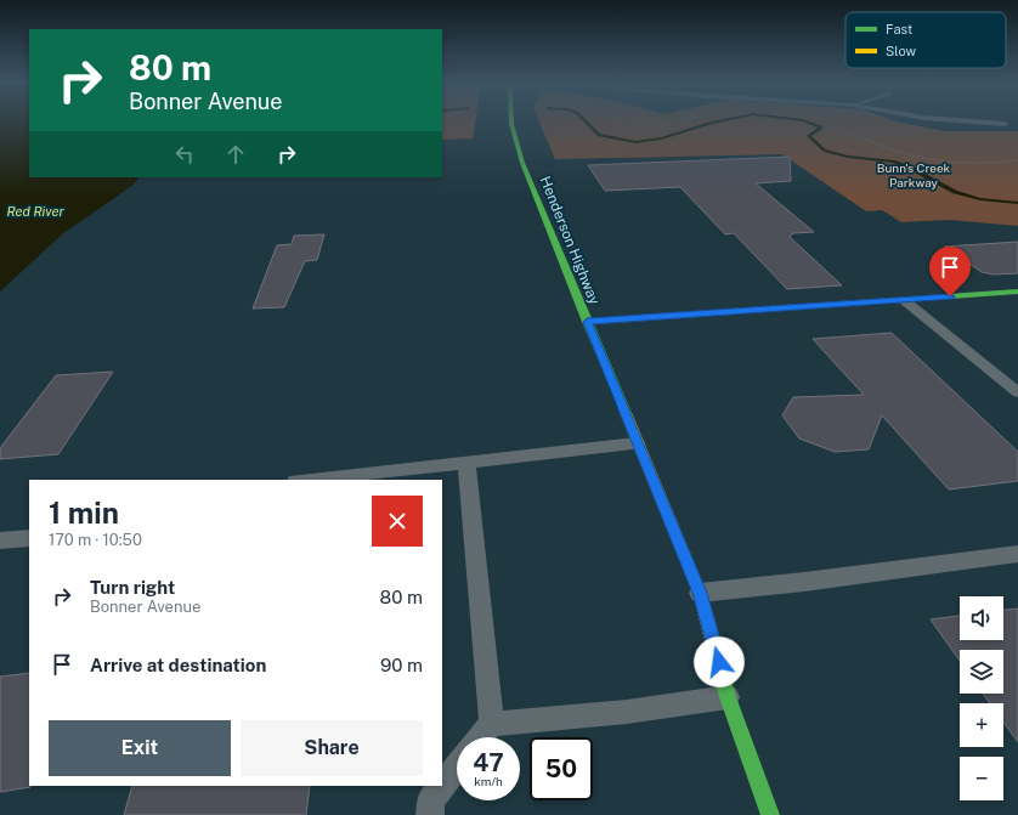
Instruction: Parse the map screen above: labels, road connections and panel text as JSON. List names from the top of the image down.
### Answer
{
  "streets": {
    "main road": ["Henderson Highway"]
  },
  "water": ["Red River"],
  "parks": ["Bunn's Creek Parkway"],
  "legend": ["Fast", "Slow"],
  "page": {
    "turn": ["80 m", "Bonner Avenue"],
    "heading": ["1 min", "170 m · 10:50"],
    "list": [
      {
        "name": "Turn right",
        "note": "Bonner Avenue",
        "value": "80 m"
      },
      {
        "name": "Arrive at destination",
        "value": "90 m"
      }
    ],
    "map_buttons": ["+", "−"],
    "buttons": ["Exit", "Share"],
    "speed": "47 km/h",
    "limit": "50"
  }
}
